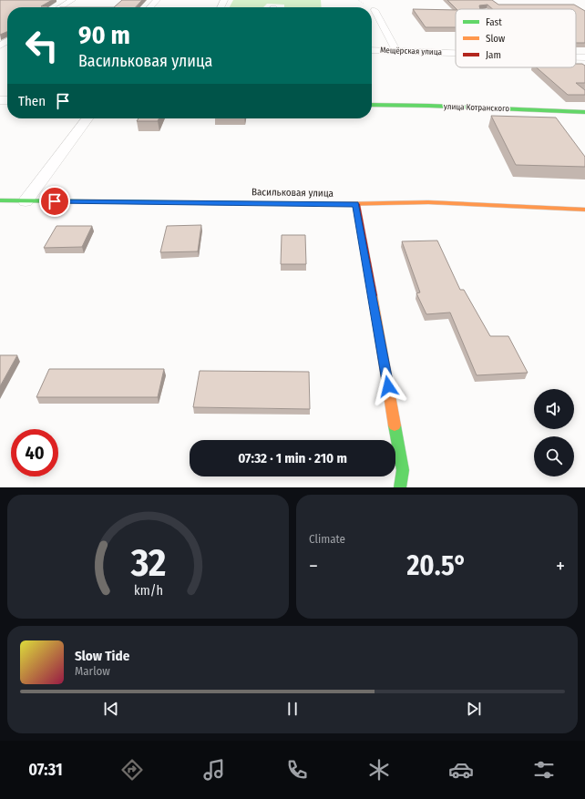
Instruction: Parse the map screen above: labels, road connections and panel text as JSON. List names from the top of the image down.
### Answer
{
  "streets": {
    "street": ["Мещёрская улица", "улица Котранского", "Васильковая улица"]
  },
  "legend": ["Fast", "Slow", "Jam"],
  "page": {
    "turn": ["90 m", "Васильковая улица"],
    "then": "Then",
    "limit": "40",
    "trip": "07:32 · 1 min · 210 m",
    "tile": "Climate",
    "heat": ["−", "20.5°", "+"],
    "song": ["Slow Tide", "Marlow"],
    "tabs": "07:31",
    "gauge": ["32", "km/h"]
  }
}
